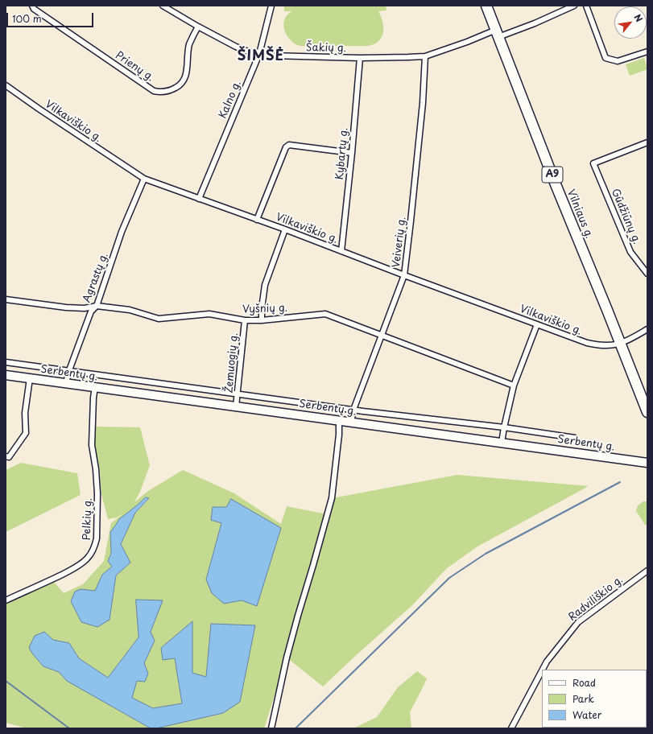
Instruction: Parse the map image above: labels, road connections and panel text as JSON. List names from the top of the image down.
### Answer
{
  "streets": {
    "highway": ["A9", "Vilniaus g."],
    "main road": ["Serbentų g."],
    "street": [
      "Šakių g.",
      "Prienų g.",
      "Kalno g.",
      "Vilkaviškio g.",
      "Kybartų g.",
      "Gūdžiūnų g.",
      "Veiverių g.",
      "Agrastų g.",
      "Vyšnių g.",
      "Žemuogių g.",
      "Pelkių g.",
      "Radviliškio g."
    ]
  },
  "crossings": [
    ["Šakių g.", "Prienų g."],
    ["Šakių g.", "Kalno g."],
    ["Šakių g.", "Kybartų g."],
    ["Šakių g.", "Vilniaus g."],
    ["Šakių g.", "Veiverių g."],
    ["Kalno g.", "Vilkaviškio g."],
    ["Vilkaviškio g.", "Kybartų g."],
    ["Vilkaviškio g.", "Vilniaus g."],
    ["Vilkaviškio g.", "Veiverių g."],
    ["Vilkaviškio g.", "Agrastų g."],
    ["Veiverių g.", "Vyšnių g."],
    ["Veiverių g.", "Serbentų g."],
    ["Agrastų g.", "Vyšnių g."],
    ["Agrastų g.", "Serbentų g."],
    ["Vyšnių g.", "Žemuogių g."],
    ["Žemuogių g.", "Serbentų g."],
    ["Serbentų g.", "Pelkių g."]
  ],
  "districts": ["ŠIMŠĖ"],
  "legend": ["Road", "Park", "Water"],
  "scale_bar": "100 m",
  "north": "top right"
}
